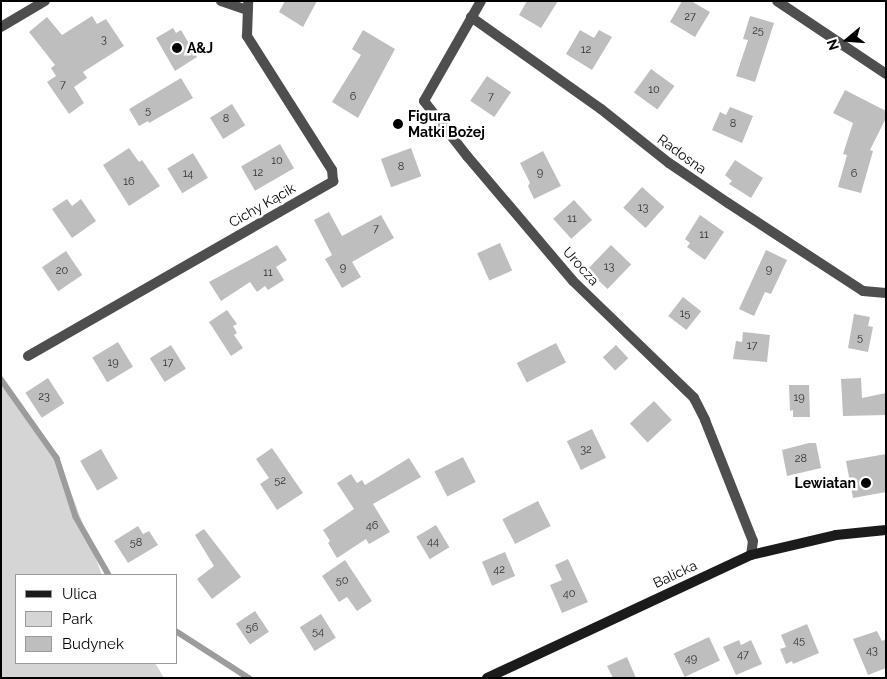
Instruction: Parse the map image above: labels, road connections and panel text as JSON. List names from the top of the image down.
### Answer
{
  "streets": {
    "main road": ["Balicka"],
    "street": ["Radosna", "Cichy Kącik", "Urocza"]
  },
  "crossings": [
    ["Radosna", "Urocza"],
    ["Urocza", "Balicka"]
  ],
  "places": ["A&J", "Figura Matki Bożej", "Lewiatan"],
  "house_numbers": [
    "27",
    "25",
    "3",
    "12",
    "7",
    "10",
    "6",
    "7",
    "5",
    "8",
    "8",
    "10",
    "8",
    "12",
    "9",
    "14",
    "6",
    "16",
    "13",
    "11",
    "7",
    "11",
    "13",
    "9",
    "9",
    "20",
    "11",
    "15",
    "5",
    "17",
    "19",
    "17",
    "23",
    "19",
    "32",
    "28",
    "52",
    "46",
    "44",
    "58",
    "42",
    "50",
    "40",
    "56",
    "54",
    "45",
    "43",
    "47",
    "49"
  ],
  "legend": ["Ulica", "Park", "Budynek"],
  "north": "left"
}
